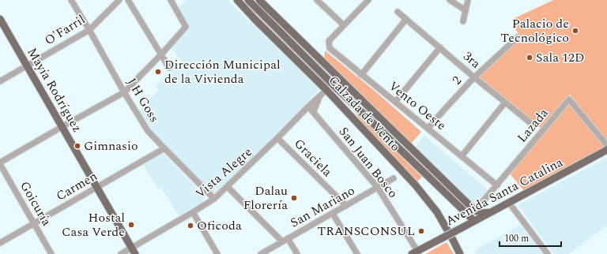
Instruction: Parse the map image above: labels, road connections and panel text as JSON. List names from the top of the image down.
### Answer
{
  "streets": {
    "main road": ["Mayía Rodríguez", "Calzada de Vento", "Avenida Santa Catalina"],
    "street": [
      "O'Farril",
      "3ra",
      "2",
      "J H Goss",
      "Vento Oeste",
      "Lazada",
      "Graciela",
      "San Juan Bosco",
      "Vista Alegre",
      "Carmen",
      "Goicuría",
      "San Mariano"
    ]
  },
  "crossings": [
    ["O'Farril", "Mayía Rodríguez"],
    ["O'Farril", "J H Goss"],
    ["3ra", "2"],
    ["2", "Vento Oeste"],
    ["Mayía Rodríguez", "Vista Alegre"],
    ["Mayía Rodríguez", "Carmen"],
    ["J H Goss", "Vista Alegre"],
    ["J H Goss", "Carmen"],
    ["Vento Oeste", "Lazada"],
    ["Calzada de Vento", "Lazada"],
    ["Calzada de Vento", "Vista Alegre"],
    ["Calzada de Vento", "Avenida Santa Catalina"],
    ["Graciela", "Vista Alegre"],
    ["Graciela", "San Mariano"],
    ["San Juan Bosco", "Vista Alegre"],
    ["San Juan Bosco", "Avenida Santa Catalina"],
    ["San Juan Bosco", "San Mariano"],
    ["Carmen", "Goicuría"]
  ],
  "places": [
    "Palacio de Tecnológico",
    "Sala 12D",
    "Dirección Municipal de la Vivienda",
    "Gimnasio",
    "Dalau Florería",
    "Hostal Casa Verde",
    "Oficoda",
    "TRANSCONSUL"
  ],
  "scale_bar": "100 m"
}
